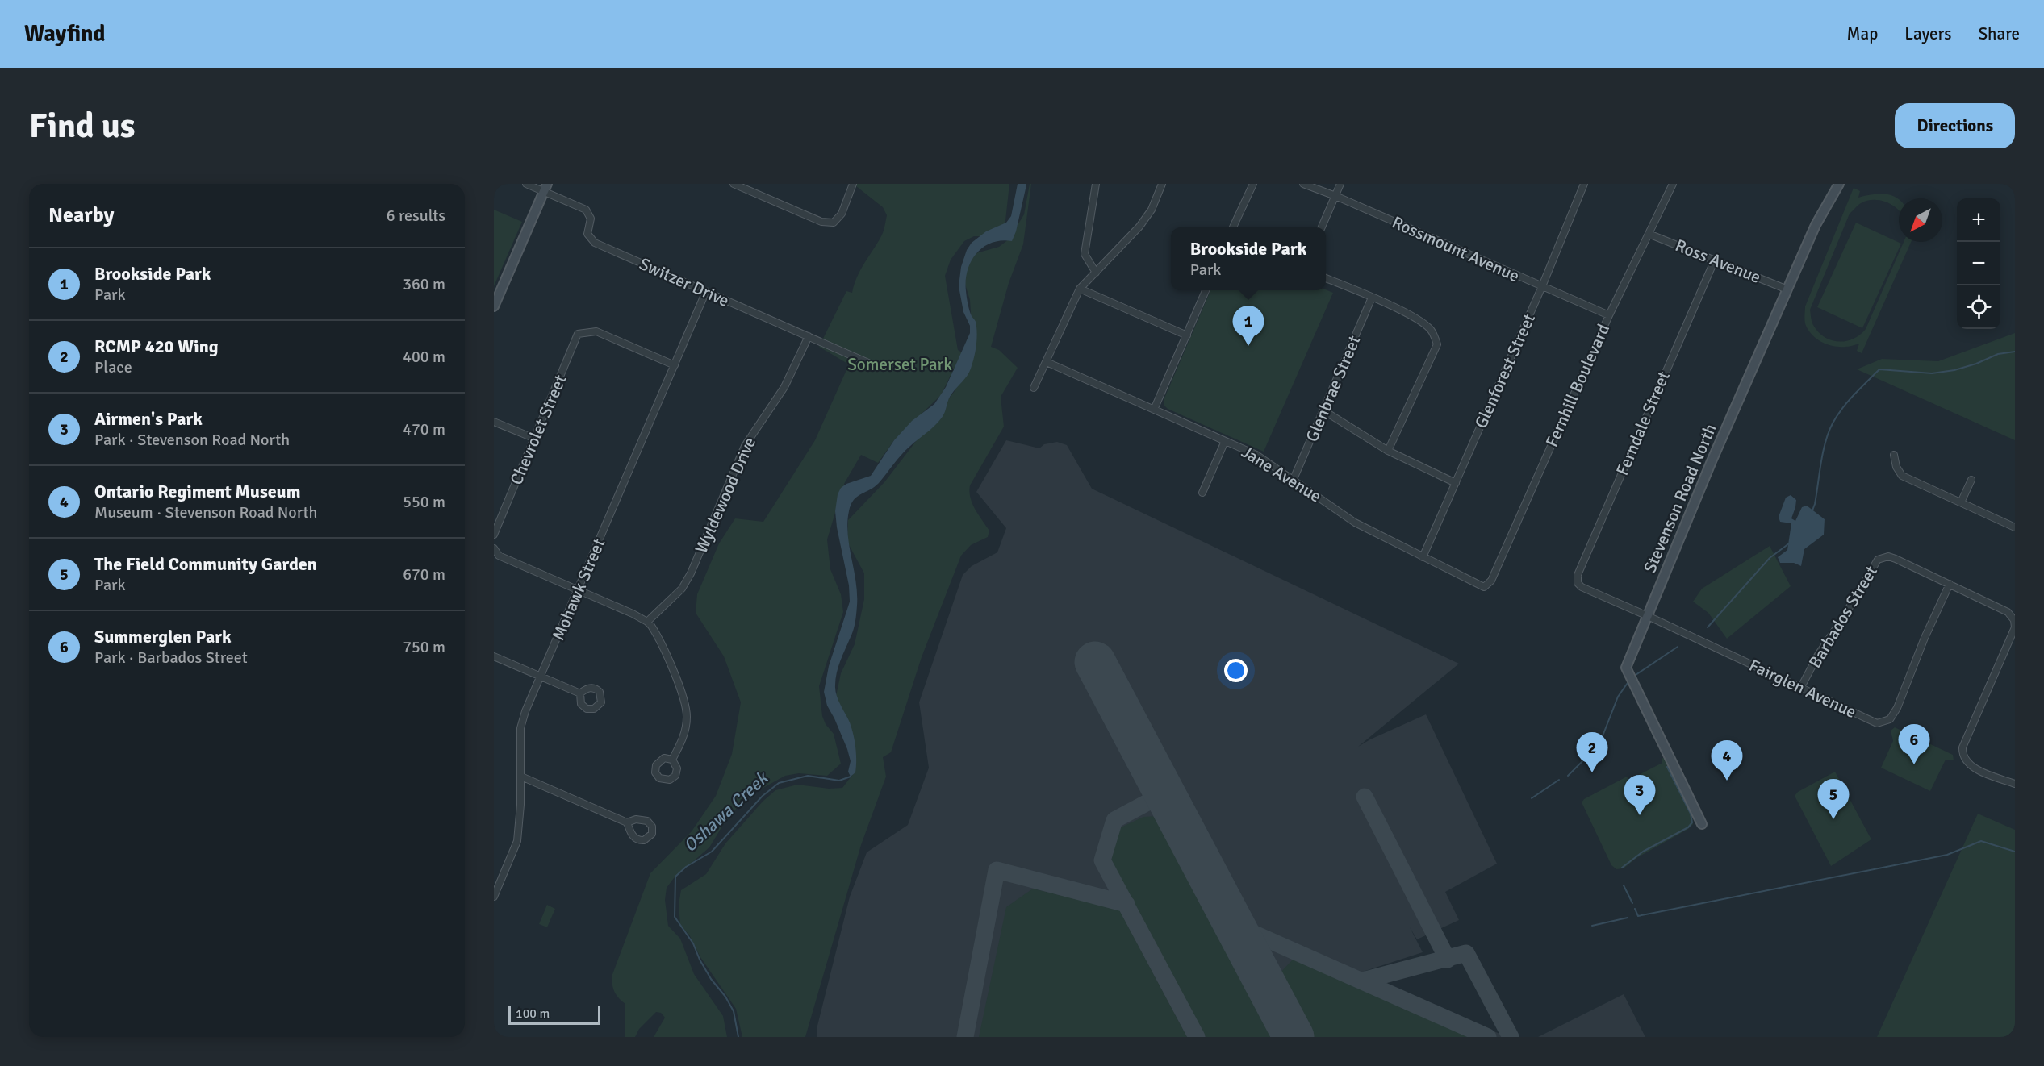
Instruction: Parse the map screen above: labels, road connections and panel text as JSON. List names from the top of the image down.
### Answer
{
  "streets": {
    "street": [
      "Rossmount Avenue",
      "Ross Avenue",
      "Switzer Drive",
      "Glenforest Street",
      "Fernhill Boulevard",
      "Glenbrae Street",
      "Ferndale Street",
      "Chevrolet Street",
      "Jane Avenue",
      "Wyldewood Drive",
      "Stevenson Road North",
      "Mohawk Street",
      "Barbados Street",
      "Fairglen Avenue"
    ]
  },
  "crossings": [
    ["Rossmount Avenue", "Glenforest Street"],
    ["Rossmount Avenue", "Fernhill Boulevard"],
    ["Ross Avenue", "Fernhill Boulevard"],
    ["Ross Avenue", "Ferndale Street"],
    ["Ross Avenue", "Stevenson Road North"],
    ["Switzer Drive", "Wyldewood Drive"],
    ["Switzer Drive", "Mohawk Street"],
    ["Glenforest Street", "Jane Avenue"],
    ["Fernhill Boulevard", "Jane Avenue"],
    ["Glenbrae Street", "Jane Avenue"],
    ["Ferndale Street", "Fairglen Avenue"],
    ["Chevrolet Street", "Mohawk Street"],
    ["Stevenson Road North", "Fairglen Avenue"],
    ["Barbados Street", "Fairglen Avenue"]
  ],
  "water": ["Oshawa Creek"],
  "parks": ["Somerset Park"],
  "scale_bar": "100 m",
  "north": "bottom left",
  "page": {
    "header": "Wayfind",
    "nav": ["Map", "Layers", "Share"],
    "buttons": "Directions",
    "title": "Find us",
    "heading": ["Nearby", "6 results"],
    "map_buttons": ["+", "−"],
    "popup": ["Brookside Park", "Park"],
    "list": [
      {
        "mark": "1",
        "name": "Brookside Park",
        "note": "Park",
        "value": "360 m"
      },
      {
        "mark": "2",
        "name": "RCMP 420 Wing",
        "note": "Place",
        "value": "400 m"
      },
      {
        "mark": "3",
        "name": "Airmen's Park",
        "note": "Park · Stevenson Road North",
        "value": "470 m"
      },
      {
        "mark": "4",
        "name": "Ontario Regiment Museum",
        "note": "Museum · Stevenson Road North",
        "value": "550 m"
      },
      {
        "mark": "5",
        "name": "The Field Community Garden",
        "note": "Park",
        "value": "670 m"
      },
      {
        "mark": "6",
        "name": "Summerglen Park",
        "note": "Park · Barbados Street",
        "value": "750 m"
      }
    ],
    "pins": [
      "1",
      "6",
      "2",
      "4",
      "3",
      "5"
    ],
    "scale": "100 m"
  }
}
